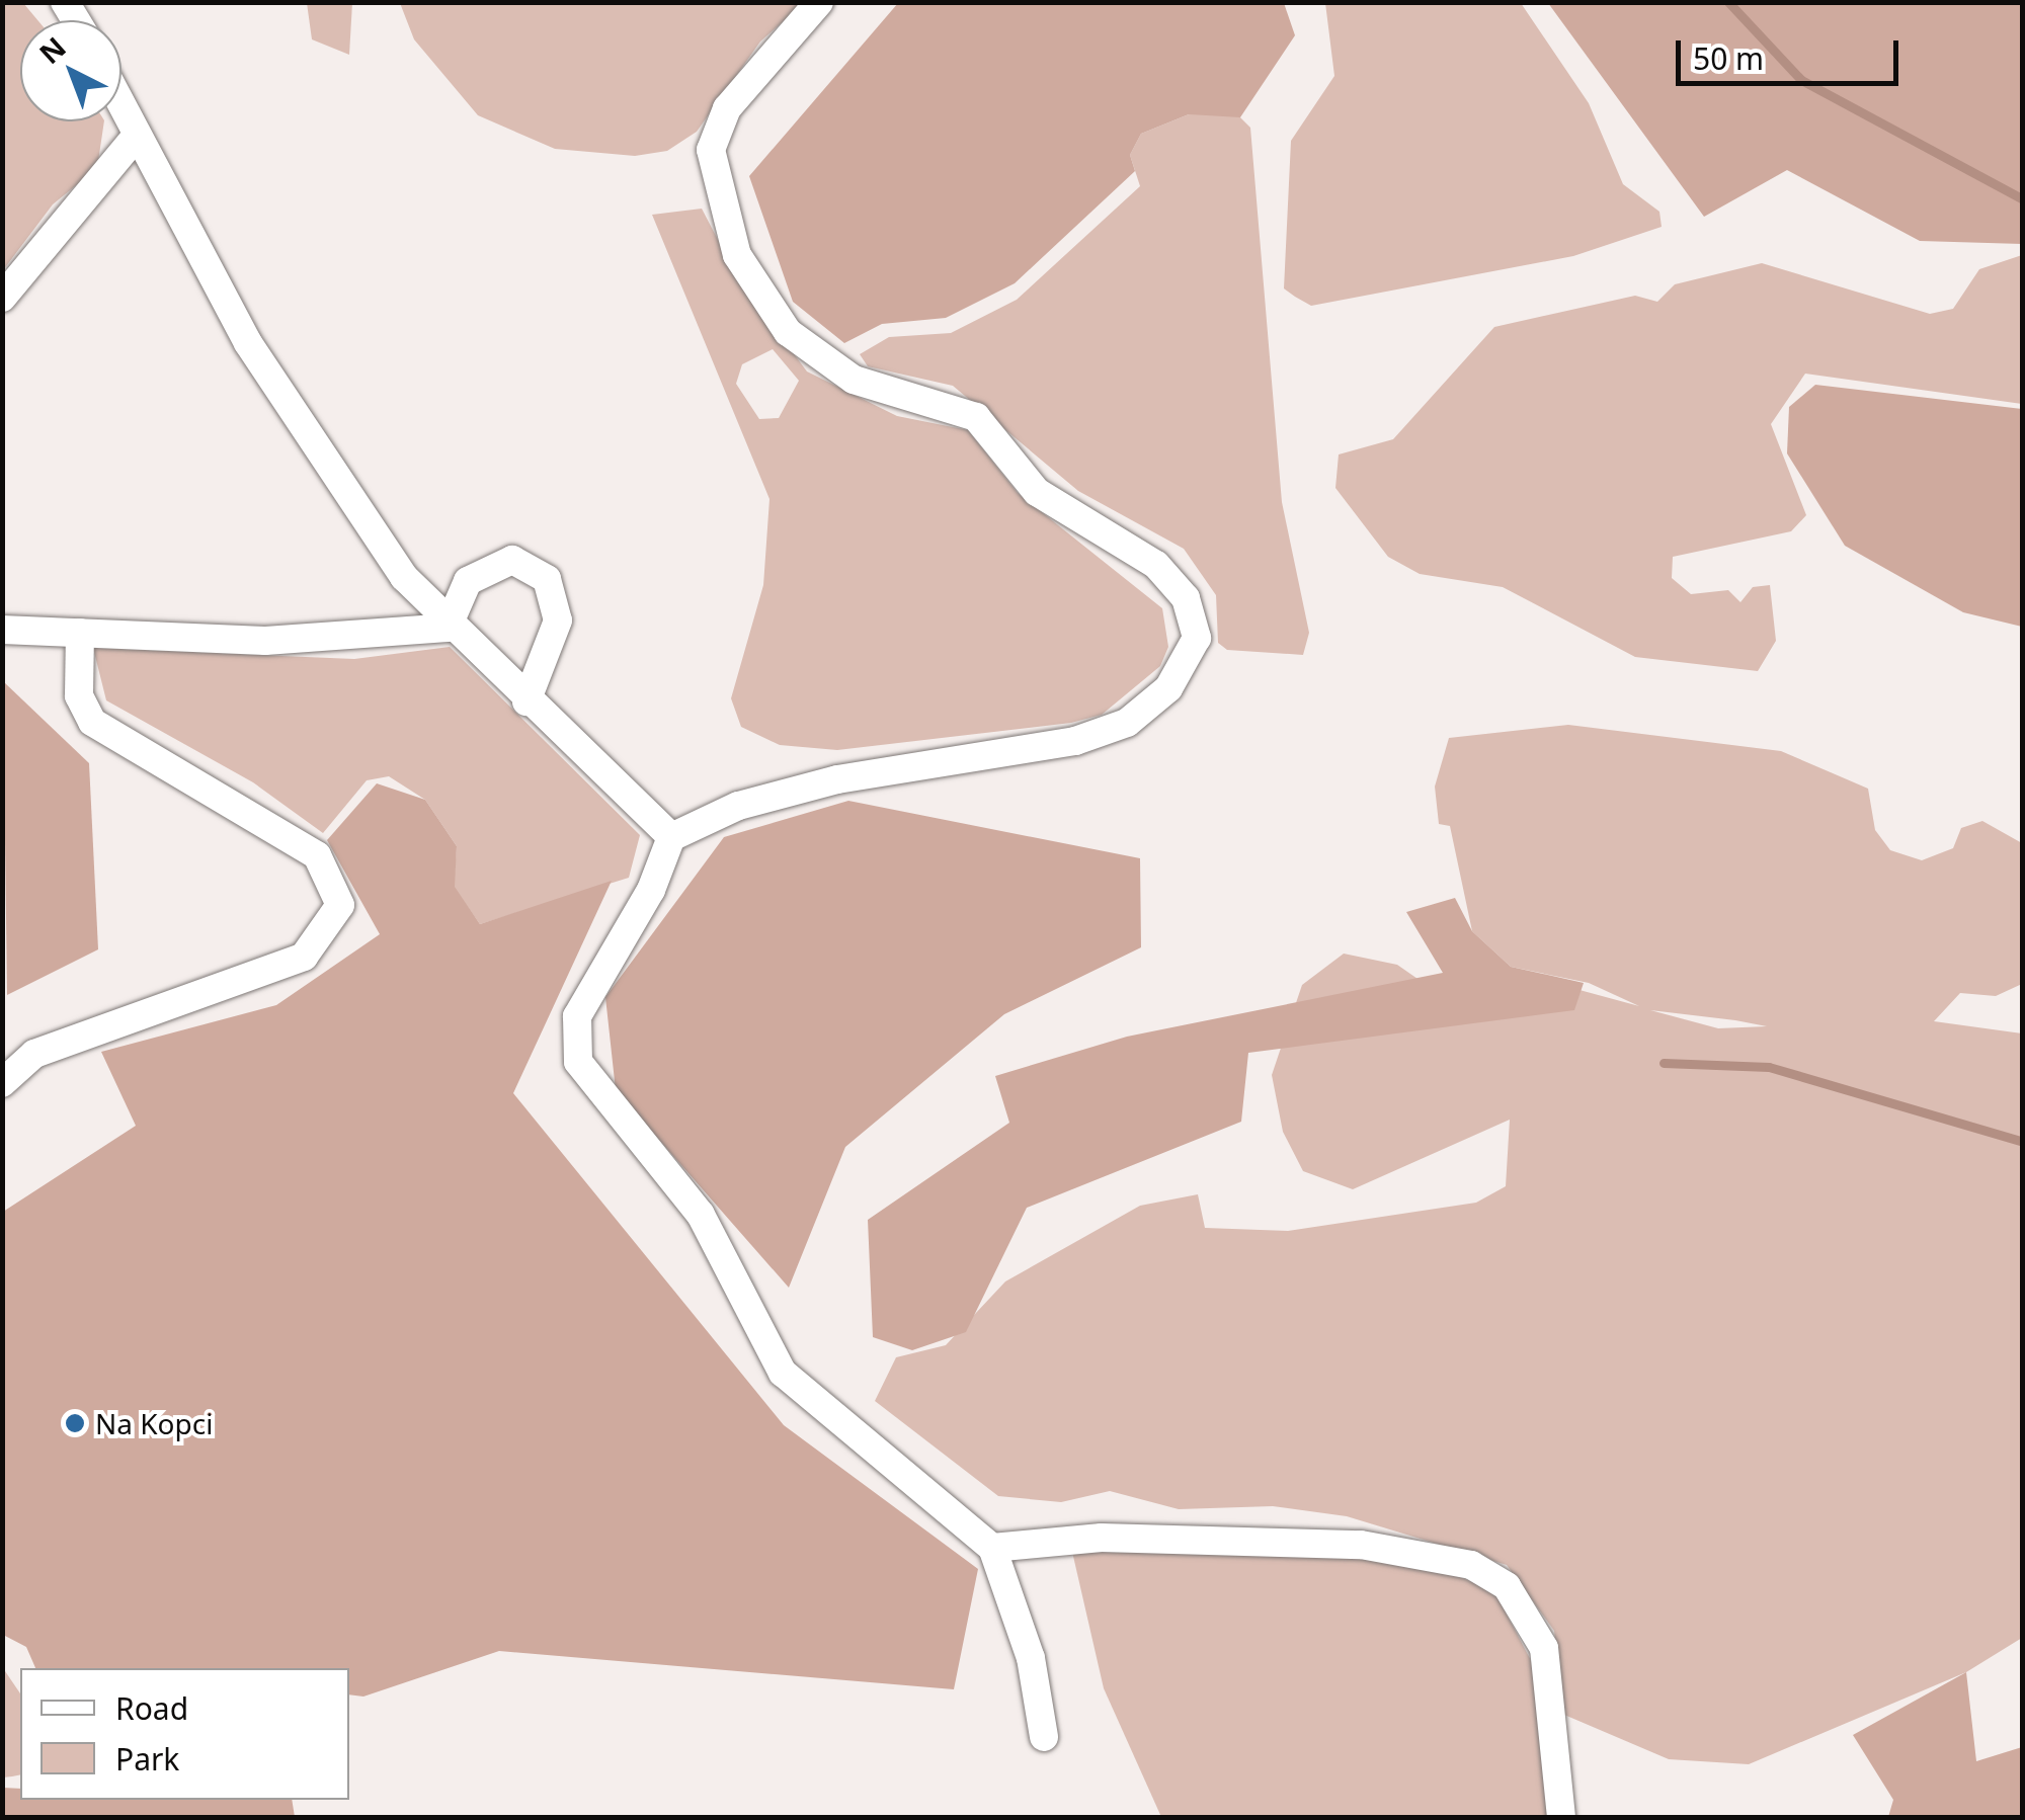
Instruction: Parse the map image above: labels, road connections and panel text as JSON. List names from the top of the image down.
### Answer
{
  "places": ["Na Kopci"],
  "legend": ["Road", "Park"],
  "scale_bar": "50 m",
  "north": "top left"
}
